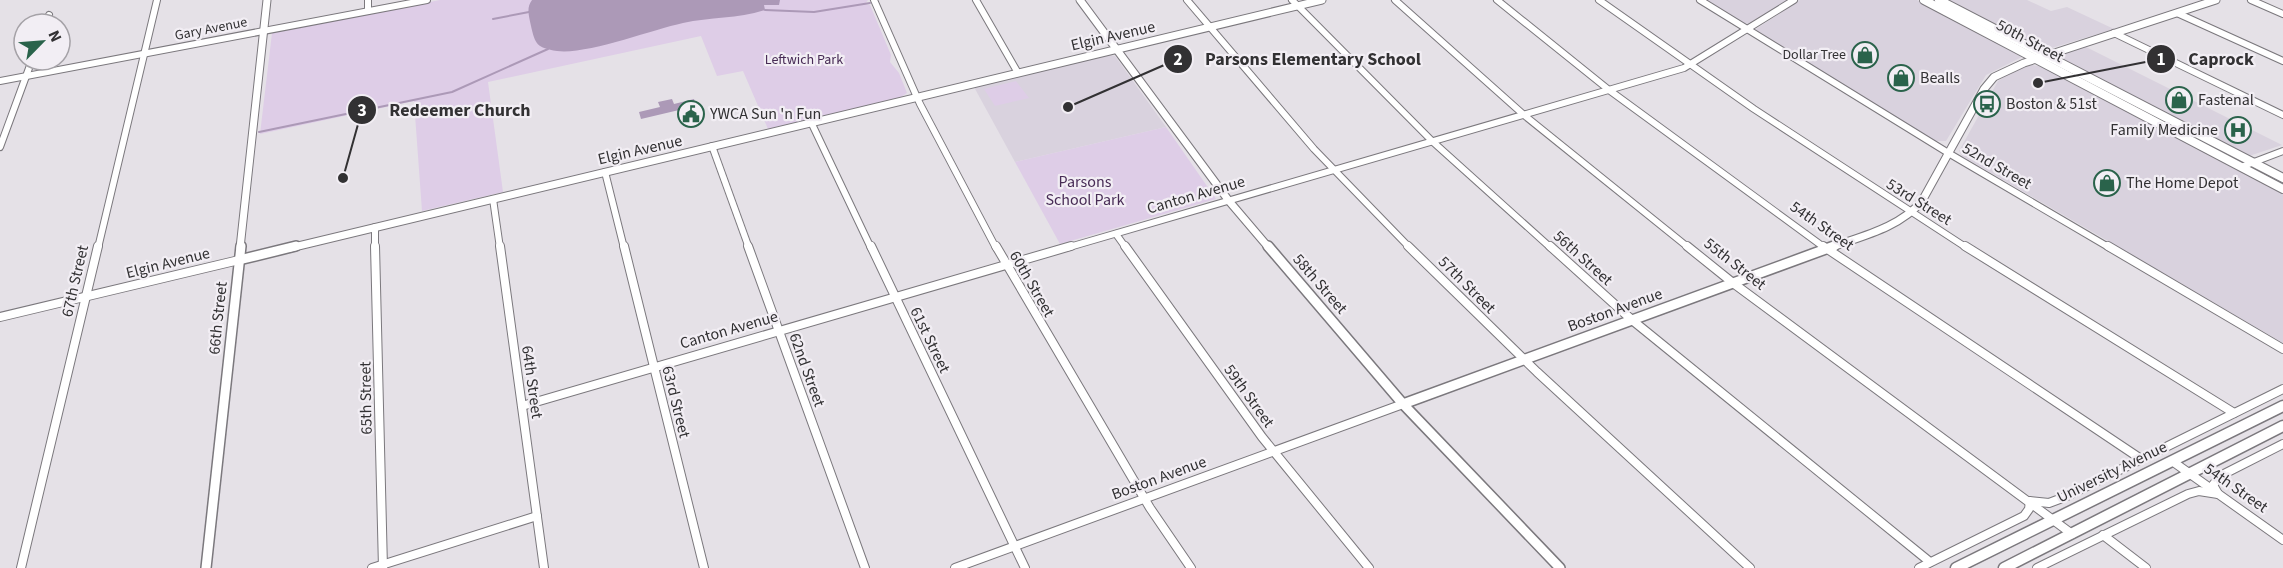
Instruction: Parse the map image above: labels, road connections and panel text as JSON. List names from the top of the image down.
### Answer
{
  "streets": {
    "main road": ["50th Street", "University Avenue"],
    "street": [
      "Gary Avenue",
      "Elgin Avenue",
      "52nd Street",
      "Canton Avenue",
      "53rd Street",
      "54th Street",
      "56th Street",
      "55th Street",
      "67th Street",
      "60th Street",
      "58th Street",
      "57th Street",
      "Boston Avenue",
      "66th Street",
      "61st Street",
      "62nd Street",
      "64th Street",
      "59th Street",
      "65th Street",
      "63rd Street"
    ]
  },
  "crossings": [
    ["Gary Avenue", "67th Street"],
    ["Gary Avenue", "66th Street"],
    ["Elgin Avenue", "56th Street"],
    ["Elgin Avenue", "67th Street"],
    ["Elgin Avenue", "60th Street"],
    ["Elgin Avenue", "58th Street"],
    ["Elgin Avenue", "57th Street"],
    ["Elgin Avenue", "66th Street"],
    ["Elgin Avenue", "61st Street"],
    ["Elgin Avenue", "62nd Street"],
    ["Elgin Avenue", "64th Street"],
    ["Elgin Avenue", "65th Street"],
    ["Elgin Avenue", "63rd Street"],
    ["50th Street", "Boston Avenue"],
    ["52nd Street", "Canton Avenue"],
    ["52nd Street", "Boston Avenue"],
    ["Canton Avenue", "53rd Street"],
    ["Canton Avenue", "54th Street"],
    ["Canton Avenue", "56th Street"],
    ["Canton Avenue", "55th Street"],
    ["Canton Avenue", "60th Street"],
    ["Canton Avenue", "58th Street"],
    ["Canton Avenue", "57th Street"],
    ["Canton Avenue", "61st Street"],
    ["Canton Avenue", "62nd Street"],
    ["Canton Avenue", "64th Street"],
    ["Canton Avenue", "59th Street"],
    ["Canton Avenue", "63rd Street"],
    ["53rd Street", "Boston Avenue"],
    ["54th Street", "Boston Avenue"],
    ["54th Street", "University Avenue"],
    ["56th Street", "Boston Avenue"],
    ["55th Street", "Boston Avenue"],
    ["55th Street", "University Avenue"],
    ["60th Street", "Boston Avenue"],
    ["58th Street", "Boston Avenue"],
    ["57th Street", "Boston Avenue"],
    ["Boston Avenue", "61st Street"],
    ["Boston Avenue", "59th Street"]
  ],
  "parks": ["Leftwich Park", "Parsons School Park"],
  "places": {
    "shop": [
      "Dollar Tree",
      "Bealls",
      "Fastenal",
      "The Home Depot"
    ],
    "other": ["Caprock", "Parsons Elementary School", "Redeemer Church"],
    "bus stop": ["Boston & 51st"],
    "public building": ["YWCA Sun 'n Fun"],
    "hospital": ["Family Medicine"]
  },
  "north": "top right"
}
